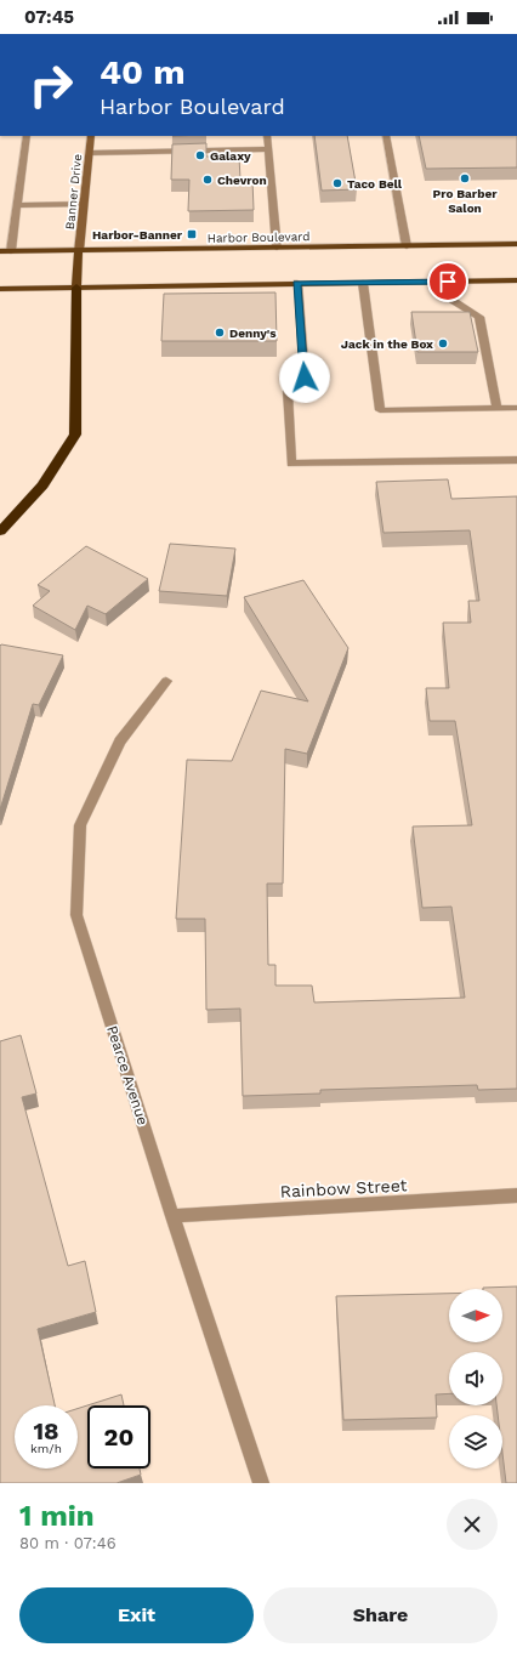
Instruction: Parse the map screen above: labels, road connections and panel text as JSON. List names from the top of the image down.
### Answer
{
  "streets": {
    "main road": ["Harbor Boulevard"],
    "street": ["Banner Drive", "Pearce Avenue", "Rainbow Street"]
  },
  "crossings": [
    ["Banner Drive", "Harbor Boulevard"],
    ["Pearce Avenue", "Rainbow Street"]
  ],
  "places": {
    "other": [
      "Galaxy",
      "Pro Barber Salon",
      "Chevron",
      "Taco Bell",
      "Denny's",
      "Jack in the Box"
    ],
    "transit": ["Harbor-Banner"]
  },
  "north": "right",
  "page": {
    "status": "07:45",
    "turn": ["40 m", "Harbor Boulevard"],
    "speed": "18 km/h",
    "limit": "20",
    "heading": ["1 min", "80 m · 07:46"],
    "buttons": ["Exit", "Share"]
  }
}
